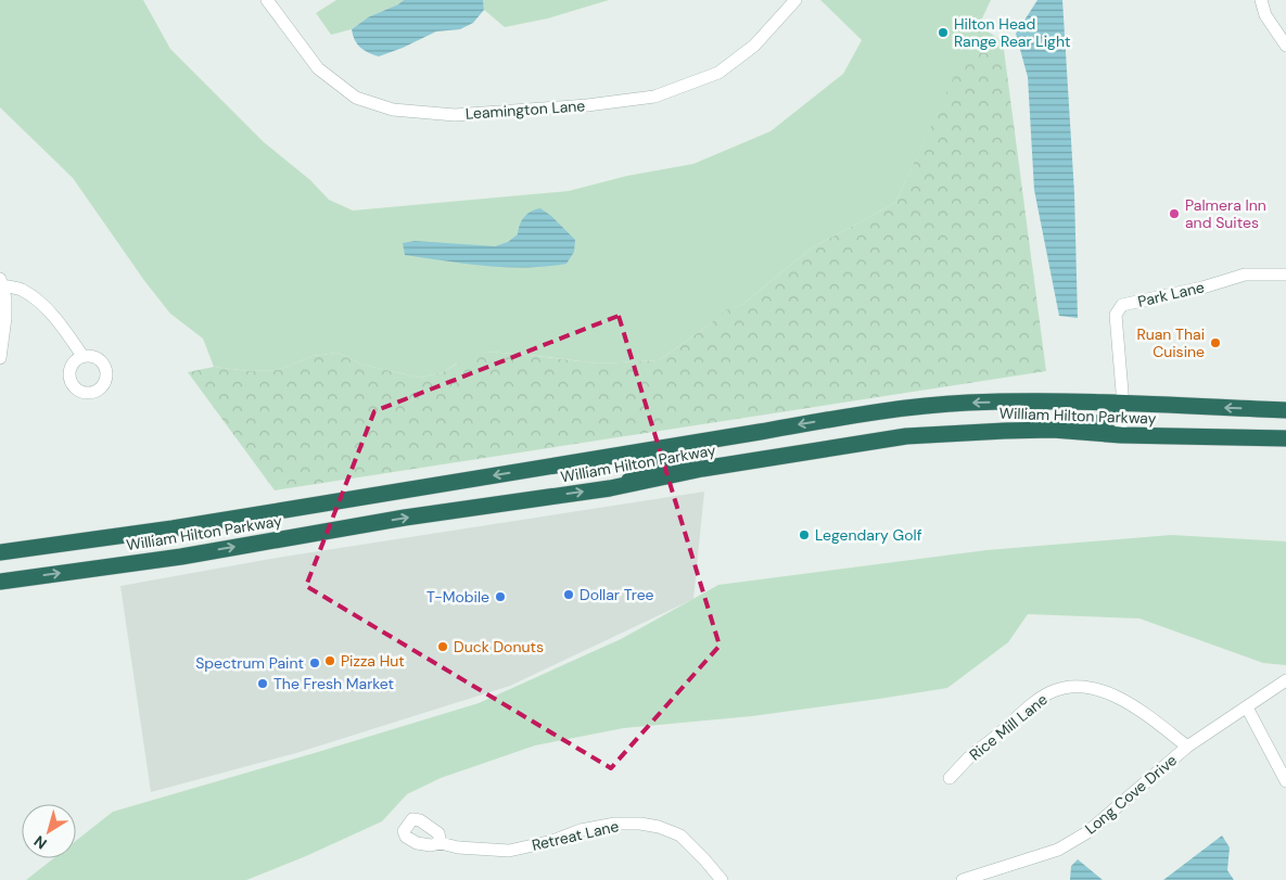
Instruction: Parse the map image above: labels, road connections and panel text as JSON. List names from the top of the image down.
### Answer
{
  "streets": {
    "highway": ["William Hilton Parkway"],
    "street": [
      "Leamington Lane",
      "Park Lane",
      "Rice Mill Lane",
      "Long Cove Drive",
      "Retreat Lane"
    ]
  },
  "crossings": [
    ["Park Lane", "William Hilton Parkway"],
    ["Rice Mill Lane", "Long Cove Drive"]
  ],
  "places": [
    "Hilton Head Range Rear Light",
    "Palmera Inn and Suites",
    "Ruan Thai Cuisine",
    "Legendary Golf",
    "Dollar Tree",
    "T-Mobile",
    "Duck Donuts",
    "Pizza Hut",
    "Spectrum Paint",
    "The Fresh Market"
  ],
  "north": "bottom left"
}
